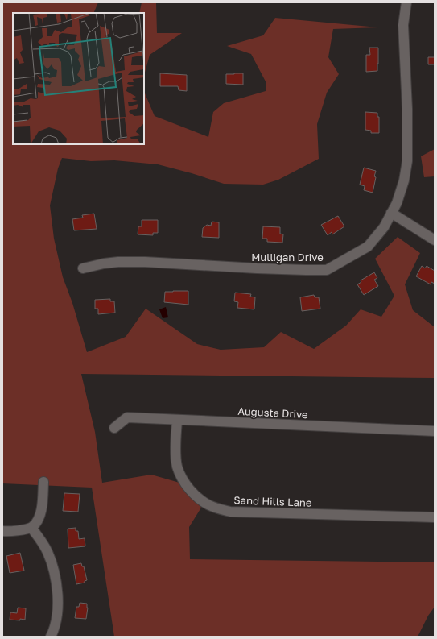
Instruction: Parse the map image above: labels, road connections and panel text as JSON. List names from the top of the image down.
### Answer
{
  "streets": {
    "street": ["Mulligan Drive", "Augusta Drive", "Sand Hills Lane"]
  },
  "crossings": [
    ["Augusta Drive", "Sand Hills Lane"]
  ]
}
